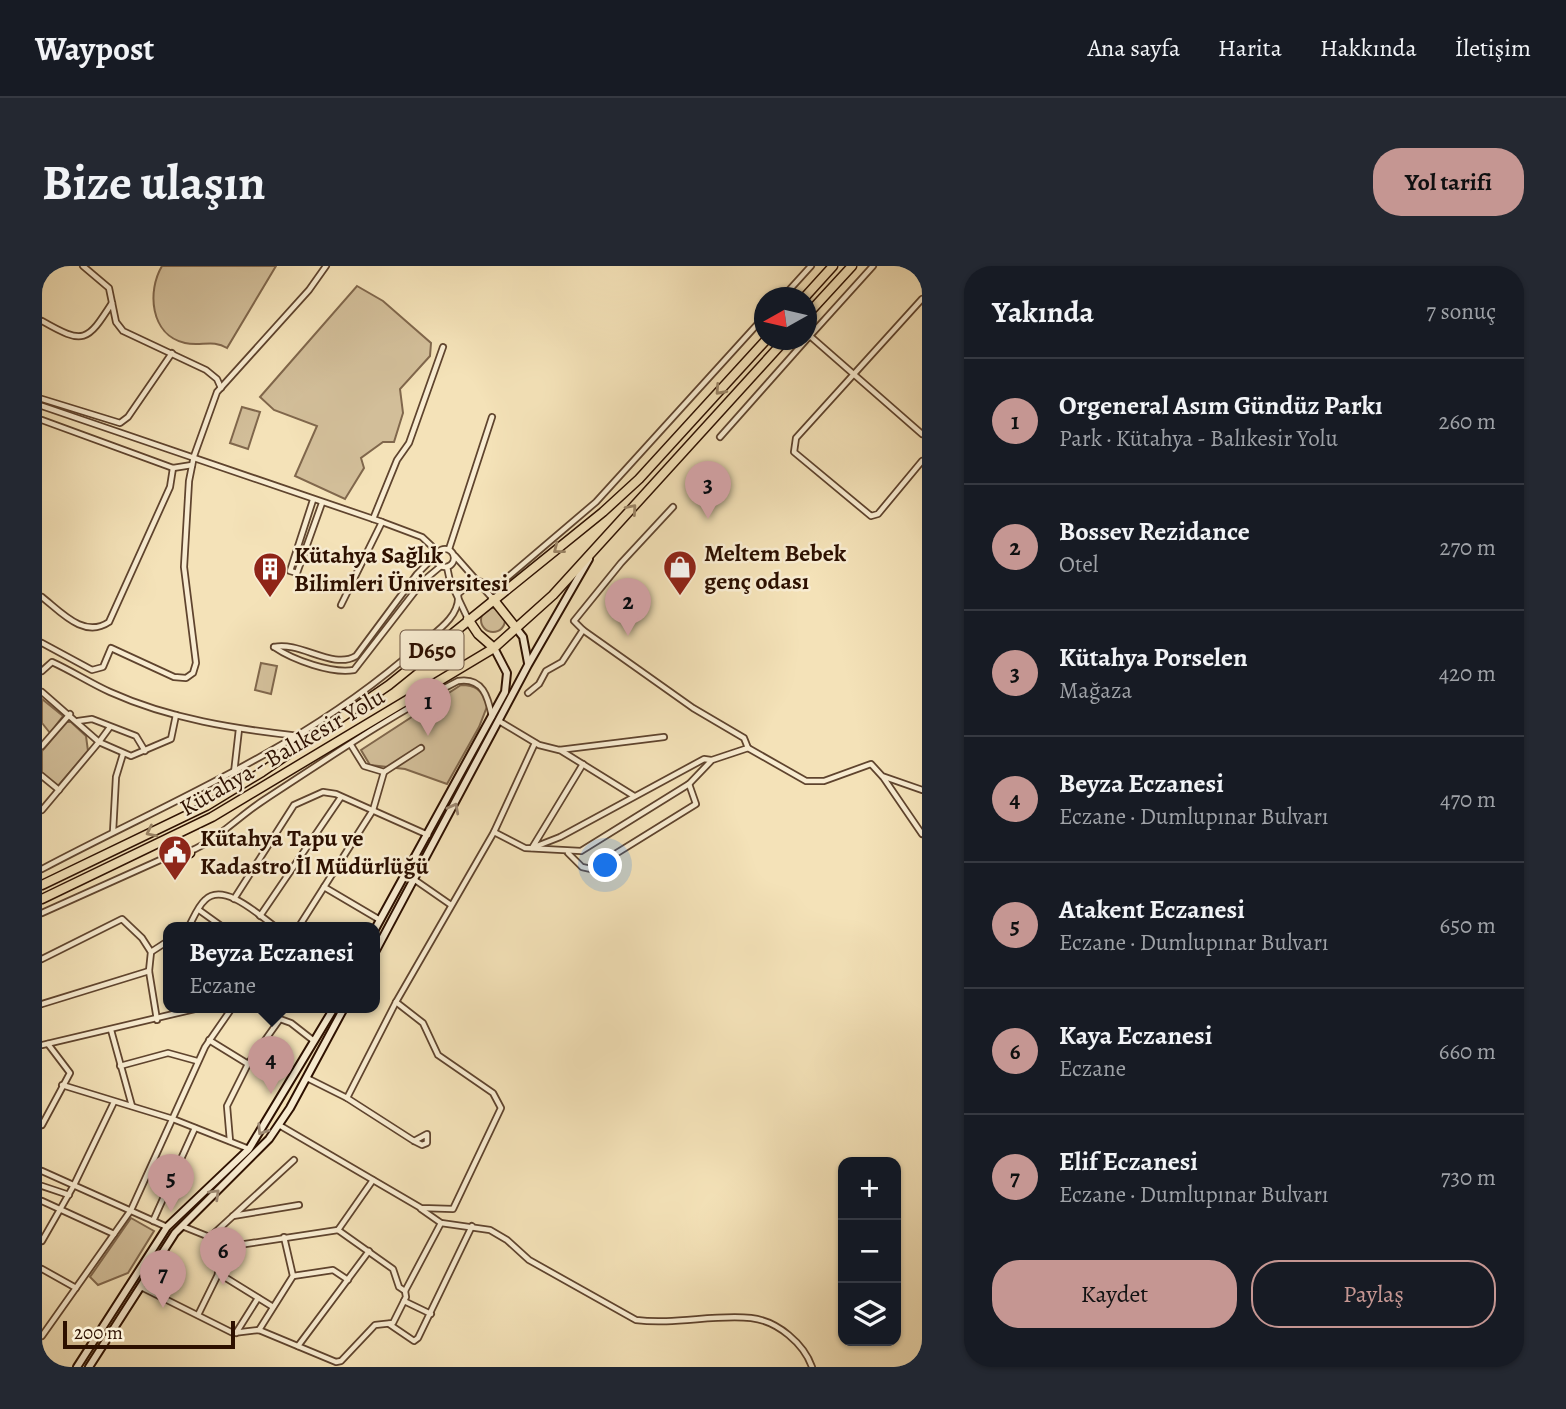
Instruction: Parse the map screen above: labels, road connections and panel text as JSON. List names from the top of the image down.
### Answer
{
  "streets": {
    "highway": ["D650", "Kütahya - Balıkesir Yolu"]
  },
  "places": {
    "shop": ["Meltem Bebek genç odası"],
    "building": ["Kütahya Sağlık Bilimleri Üniversitesi"],
    "public building": ["Kütahya Tapu ve Kadastro İl Müdürlüğü"]
  },
  "scale_bar": "200 m",
  "north": "left",
  "page": {
    "header": "Waypost",
    "nav": [
      "Ana sayfa",
      "Harita",
      "Hakkında",
      "İletişim"
    ],
    "buttons": [
      "Yol tarifi",
      ["Kaydet", "Paylaş"]
    ],
    "title": "Bize ulaşın",
    "heading": ["Yakında", "7 sonuç"],
    "list": [
      {
        "mark": "1",
        "name": "Orgeneral Asım Gündüz Parkı",
        "note": "Park · Kütahya - Balıkesir Yolu",
        "value": "260 m"
      },
      {
        "mark": "2",
        "name": "Bossev Rezidance",
        "note": "Otel",
        "value": "270 m"
      },
      {
        "mark": "3",
        "name": "Kütahya Porselen",
        "note": "Mağaza",
        "value": "420 m"
      },
      {
        "mark": "4",
        "name": "Beyza Eczanesi",
        "note": "Eczane · Dumlupınar Bulvarı",
        "value": "470 m"
      },
      {
        "mark": "5",
        "name": "Atakent Eczanesi",
        "note": "Eczane · Dumlupınar Bulvarı",
        "value": "650 m"
      },
      {
        "mark": "6",
        "name": "Kaya Eczanesi",
        "note": "Eczane",
        "value": "660 m"
      },
      {
        "mark": "7",
        "name": "Elif Eczanesi",
        "note": "Eczane · Dumlupınar Bulvarı",
        "value": "730 m"
      }
    ],
    "pins": [
      "3",
      "2",
      "1",
      "4",
      "5",
      "6",
      "7"
    ],
    "popup": ["Beyza Eczanesi", "Eczane"],
    "map_buttons": ["+", "−"],
    "scale": "200 m"
  }
}
